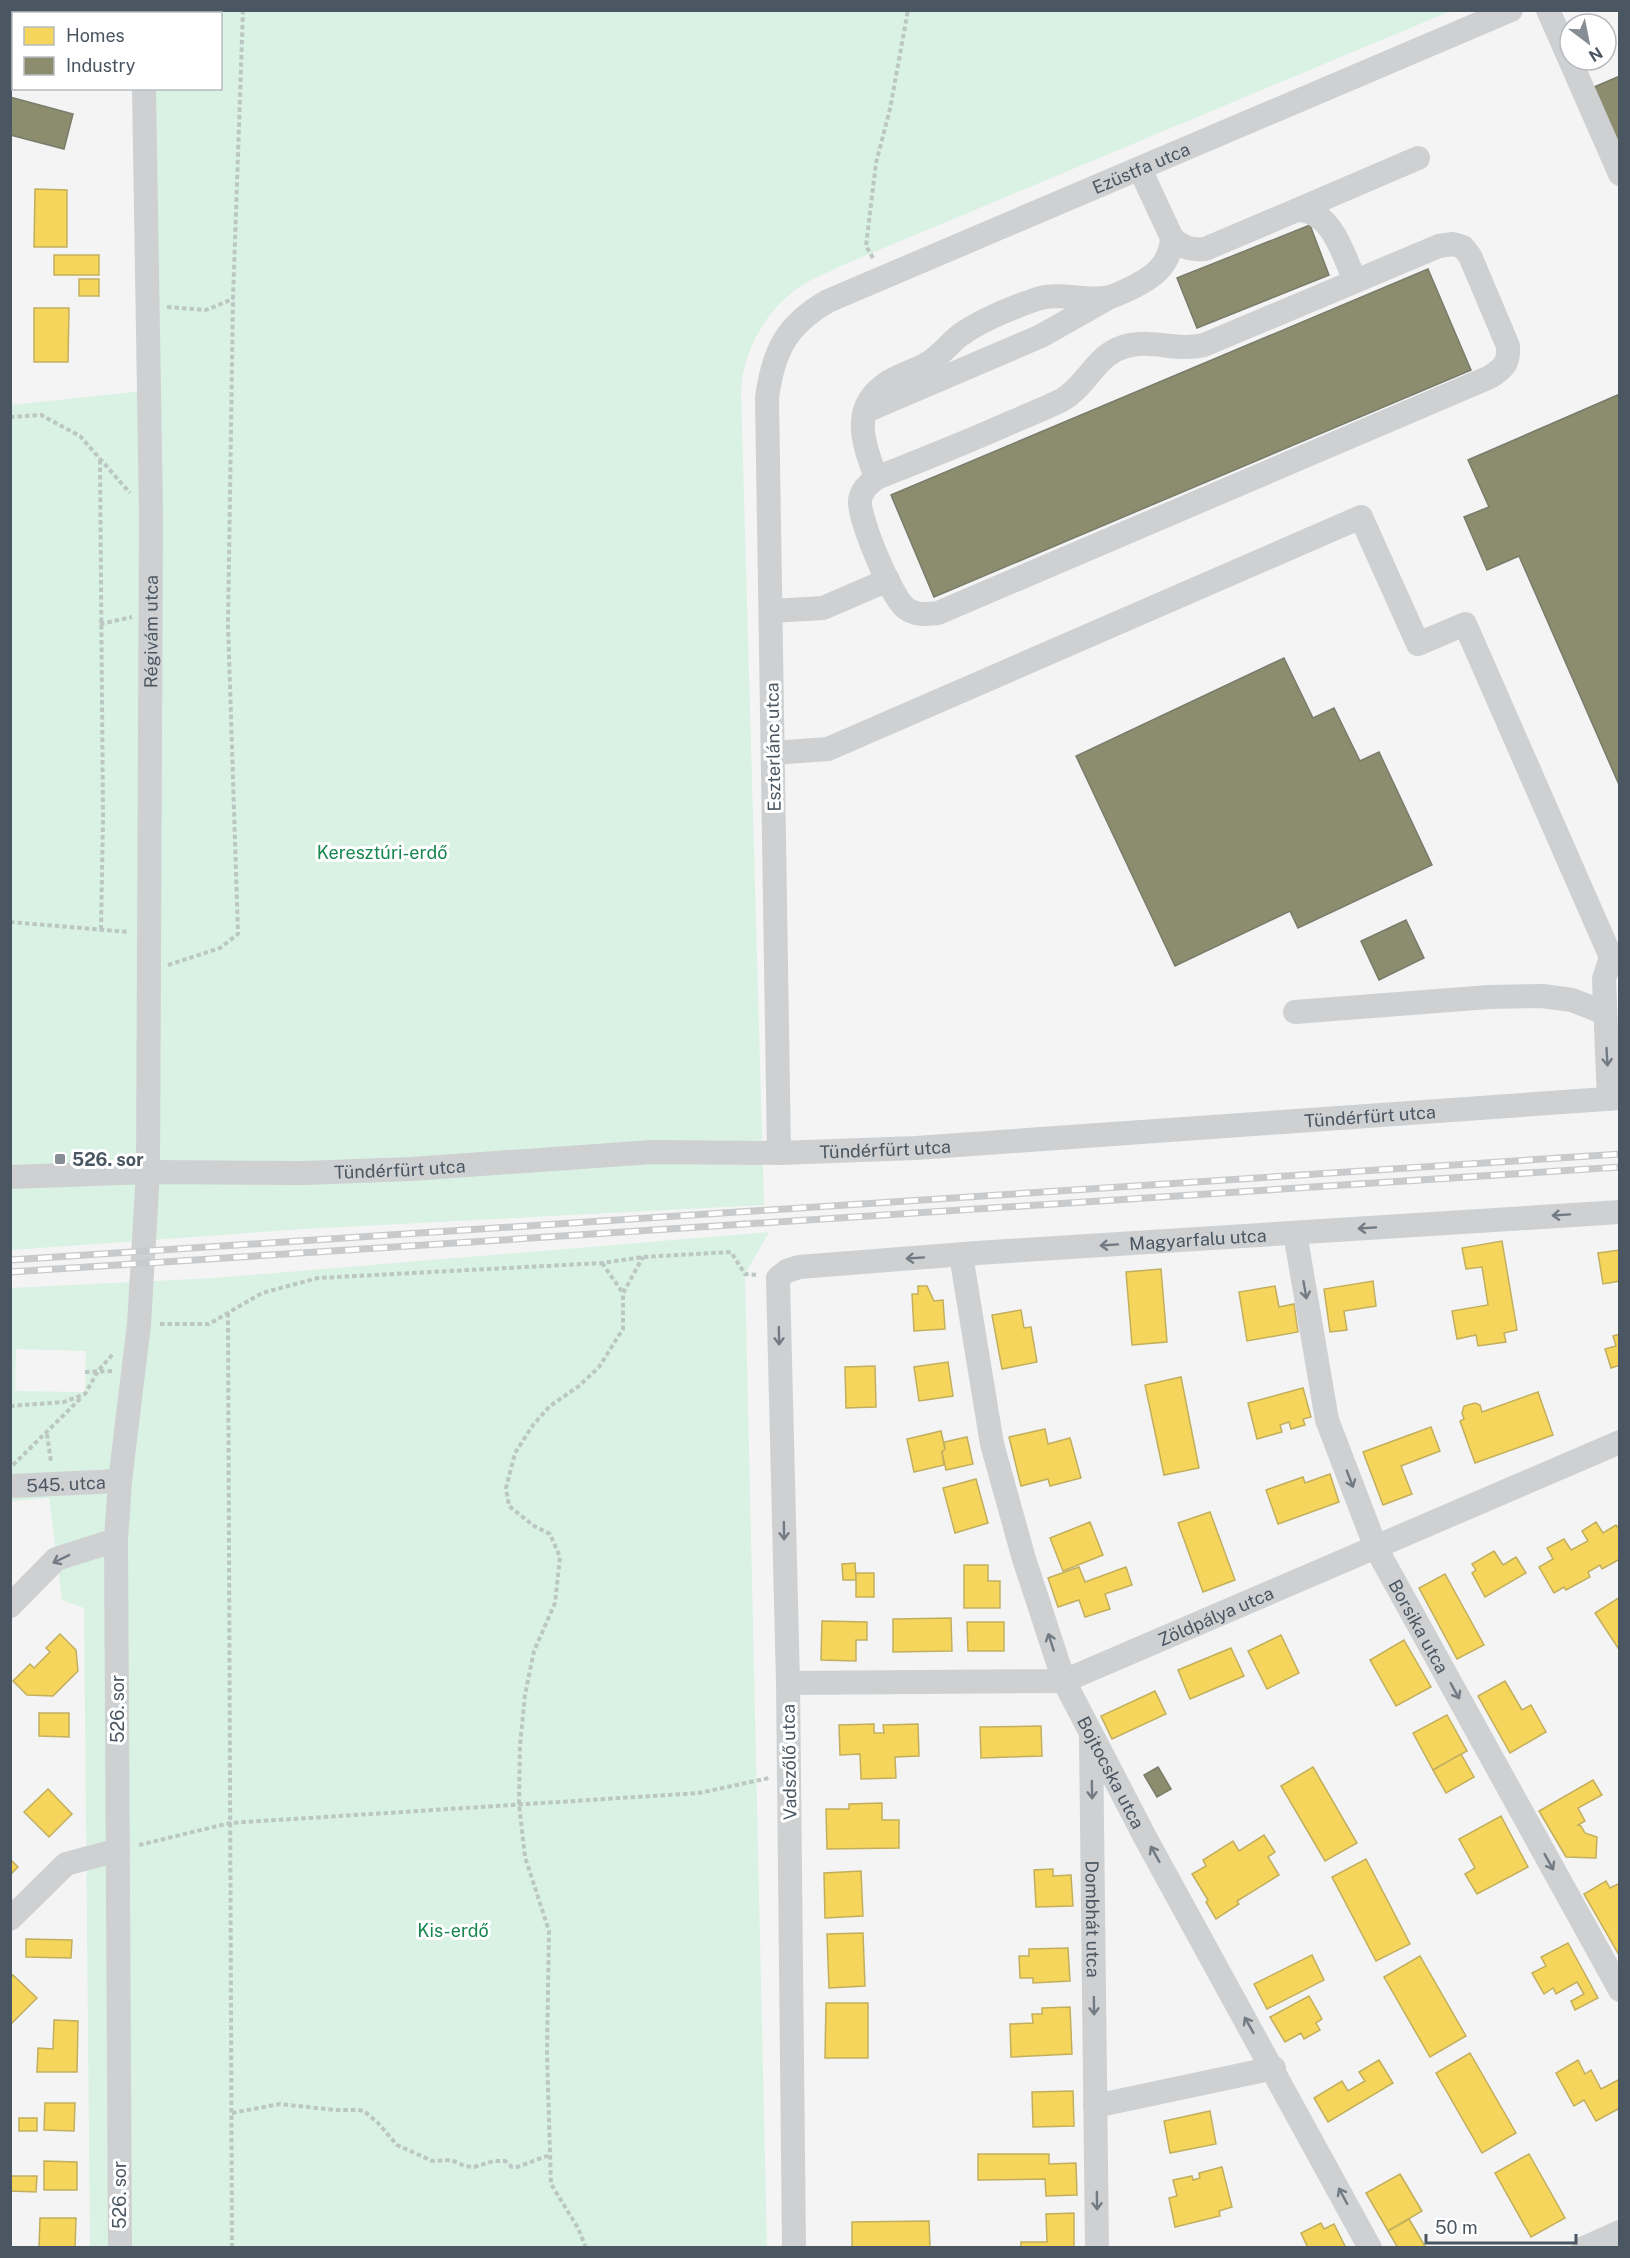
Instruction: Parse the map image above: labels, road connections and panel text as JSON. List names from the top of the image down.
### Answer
{
  "streets": {
    "street": [
      "Ezüstfa utca",
      "Régivám utca",
      "Eszterlánc utca",
      "Tündérfürt utca",
      "Magyarfalu utca",
      "545. utca",
      "Zöldpálya utca",
      "Borsika utca",
      "526. sor",
      "Vadszőlő utca",
      "Bojtocska utca",
      "Dombhát utca"
    ]
  },
  "crossings": [
    ["Ezüstfa utca", "Eszterlánc utca"],
    ["Régivám utca", "Tündérfürt utca"],
    ["Régivám utca", "526. sor"],
    ["Eszterlánc utca", "Tündérfürt utca"],
    ["Tündérfürt utca", "526. sor"],
    ["Magyarfalu utca", "Borsika utca"],
    ["Magyarfalu utca", "Vadszőlő utca"],
    ["Magyarfalu utca", "Bojtocska utca"],
    ["545. utca", "526. sor"],
    ["Zöldpálya utca", "Borsika utca"],
    ["Zöldpálya utca", "Vadszőlő utca"],
    ["Zöldpálya utca", "Bojtocska utca"],
    ["Bojtocska utca", "Dombhát utca"]
  ],
  "one_way": [
    "Magyarfalu utca",
    "Borsika utca",
    "Vadszőlő utca",
    "Bojtocska utca",
    "Dombhát utca"
  ],
  "parks": ["Keresztúri-erdő", "Kis-erdő"],
  "places": {
    "transit": ["526. sor"]
  },
  "legend": ["Homes", "Industry"],
  "scale_bar": "50 m",
  "north": "bottom right"
}
